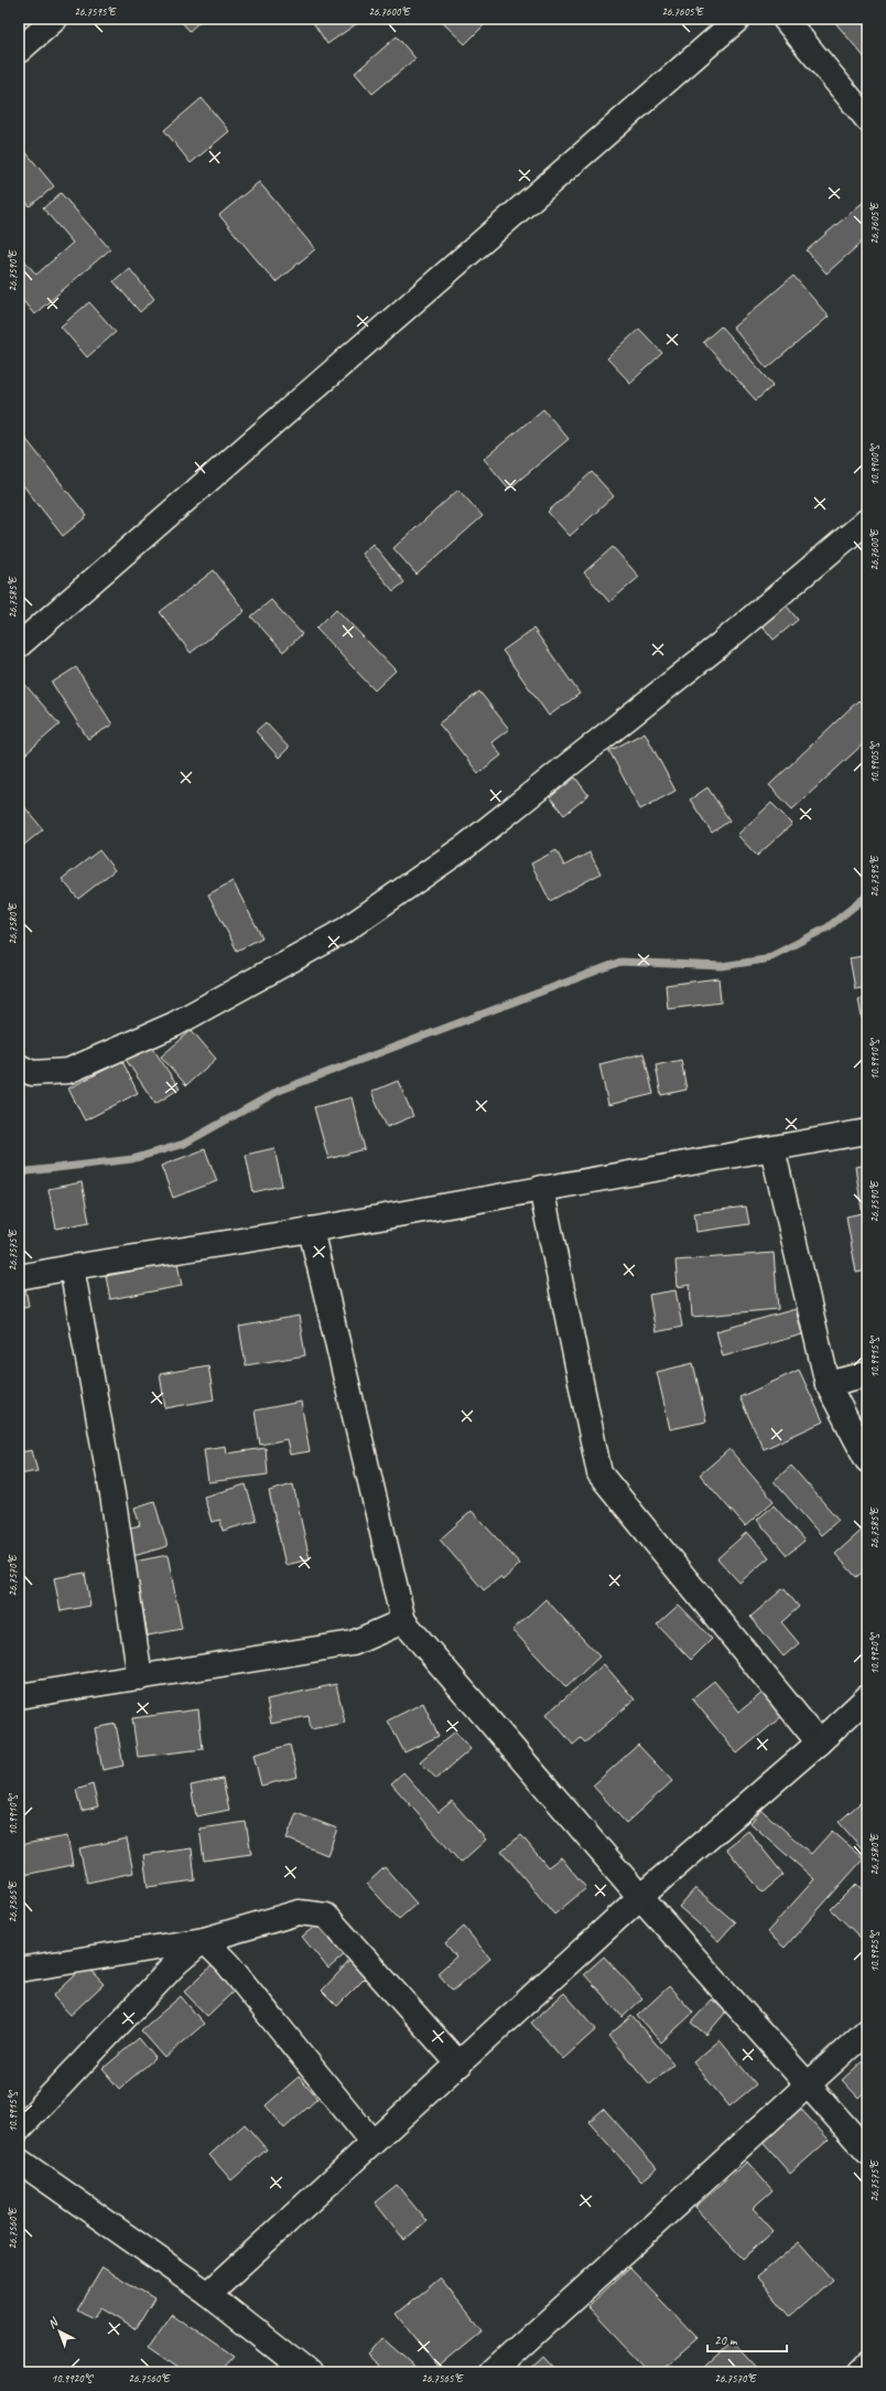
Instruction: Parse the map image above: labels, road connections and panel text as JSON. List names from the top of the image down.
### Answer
{
  "scale_bar": "20 m",
  "north": "top left",
  "coordinates": [
    "26.7595°E",
    "26.7600°E",
    "26.7605°E",
    "26.7590°E",
    "10.9900°S",
    "26.7585°E",
    "10.9905°S",
    "26.7580°E",
    "10.9910°S",
    "26.7575°E",
    "10.9915°S",
    "26.7570°E",
    "10.9920°S",
    "26.7565°E",
    "10.9925°S",
    "26.7560°E"
  ]
}
